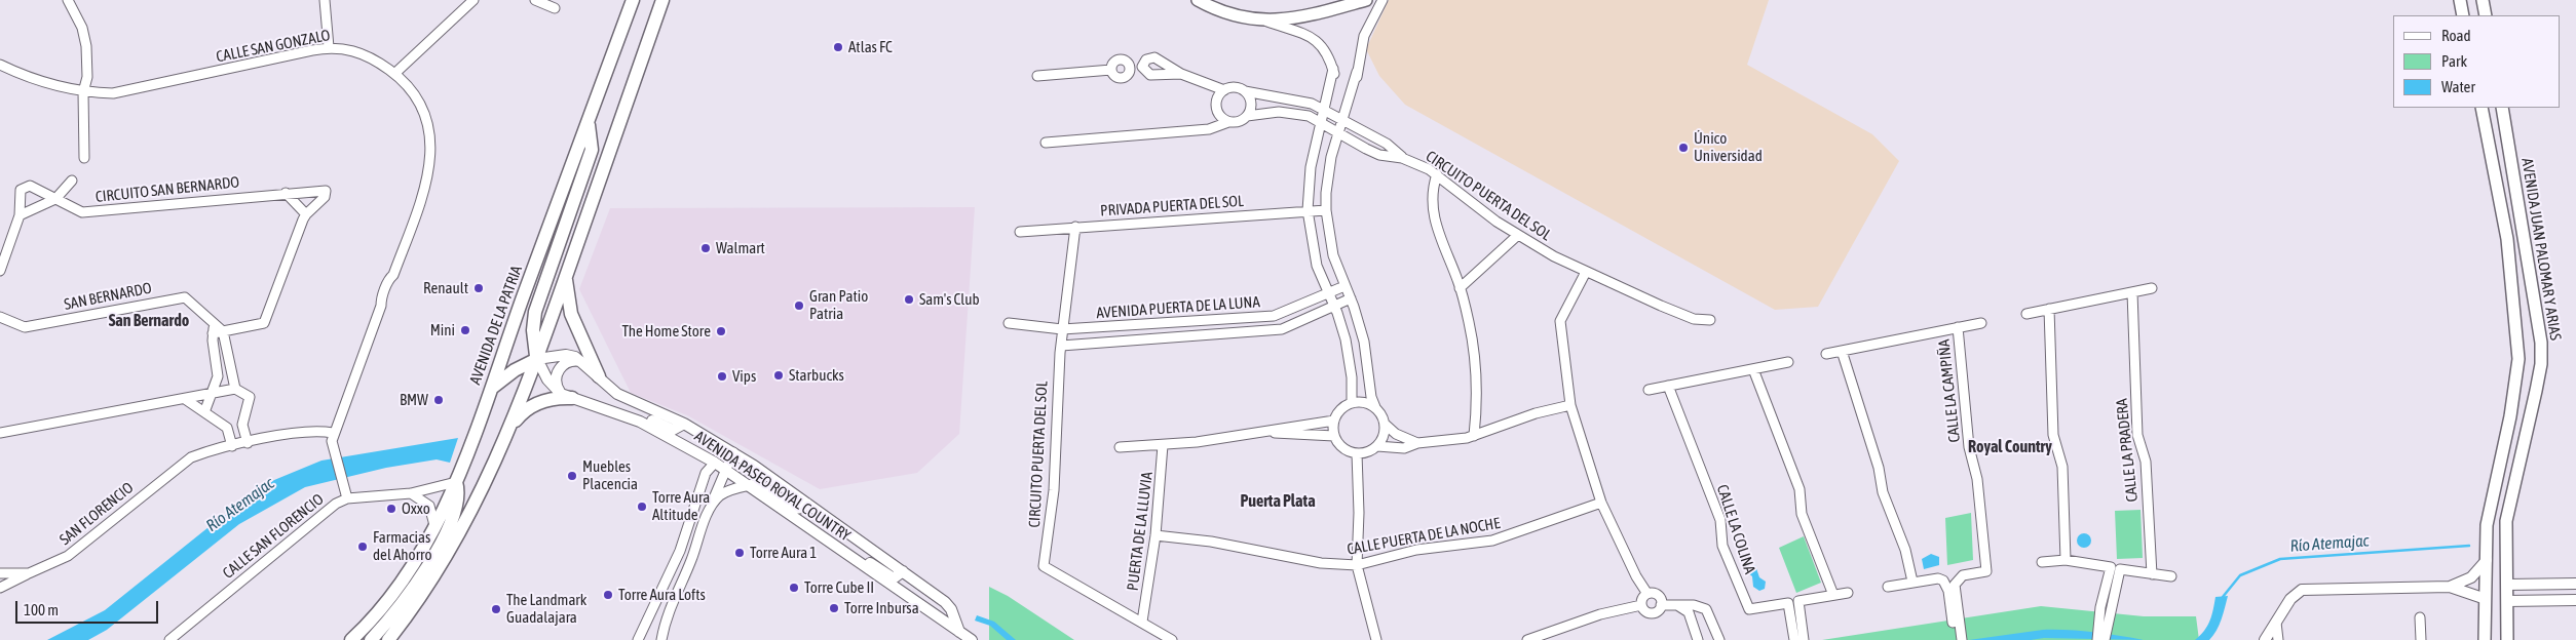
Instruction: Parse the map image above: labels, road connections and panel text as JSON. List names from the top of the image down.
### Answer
{
  "streets": {
    "main road": ["AVENIDA JUAN PALOMAR Y ARIAS", "AVENIDA DE LA PATRIA"],
    "street": [
      "CALLE SAN GONZALO",
      "CIRCUITO SAN BERNARDO",
      "CIRCUITO PUERTA DEL SOL",
      "PRIVADA PUERTA DEL SOL",
      "SAN BERNARDO",
      "AVENIDA PUERTA DE LA LUNA",
      "CALLE LA CAMPIÑA",
      "CALLE LA PRADERA",
      "AVENIDA PASEO ROYAL COUNTRY",
      "SAN FLORENCIO",
      "CALLE LA COLINA",
      "PUERTA DE LA LLUVIA",
      "CALLE SAN FLORENCIO",
      "CALLE PUERTA DE LA NOCHE"
    ]
  },
  "crossings": [
    ["CIRCUITO SAN BERNARDO", "SAN BERNARDO"],
    ["CIRCUITO PUERTA DEL SOL", "PRIVADA PUERTA DEL SOL"],
    ["CIRCUITO PUERTA DEL SOL", "AVENIDA PUERTA DE LA LUNA"],
    ["CIRCUITO PUERTA DEL SOL", "PUERTA DE LA LLUVIA"],
    ["AVENIDA DE LA PATRIA", "CALLE SAN FLORENCIO"],
    ["PUERTA DE LA LLUVIA", "CALLE PUERTA DE LA NOCHE"]
  ],
  "districts": ["San Bernardo", "Royal Country", "Puerta Plata"],
  "water": ["Río Atemajac"],
  "places": [
    "Atlas FC",
    "Único Universidad",
    "Walmart",
    "Renault",
    "Sam's Club",
    "Gran Patio Patria",
    "Mini",
    "The Home Store",
    "Starbucks",
    "Vips",
    "BMW",
    "Muebles Placencia",
    "Torre Aura Altitude",
    "Oxxo",
    "Farmacias del Ahorro",
    "Torre Aura 1",
    "Torre Cube II",
    "Torre Aura Lofts",
    "Torre Inbursa",
    "The Landmark Guadalajara"
  ],
  "legend": ["Road", "Park", "Water"],
  "scale_bar": "100 m"
}
